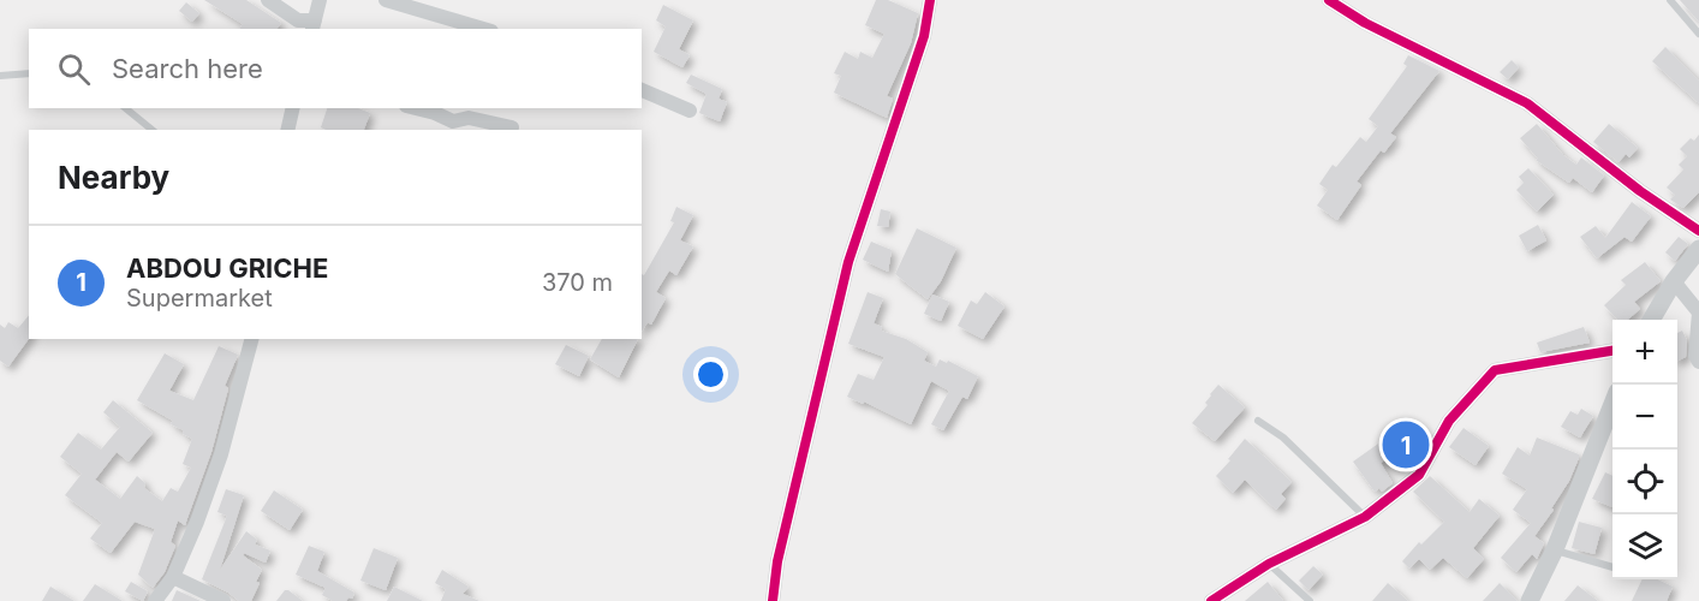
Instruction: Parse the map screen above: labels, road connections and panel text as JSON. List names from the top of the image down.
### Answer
{
  "page": {
    "search": "Search here",
    "heading": "Nearby",
    "list": [
      {
        "mark": "1",
        "name": "ABDOU GRICHE",
        "note": "Supermarket",
        "value": "370 m"
      }
    ],
    "map_buttons": ["+", "−"],
    "pins": "1"
  }
}
